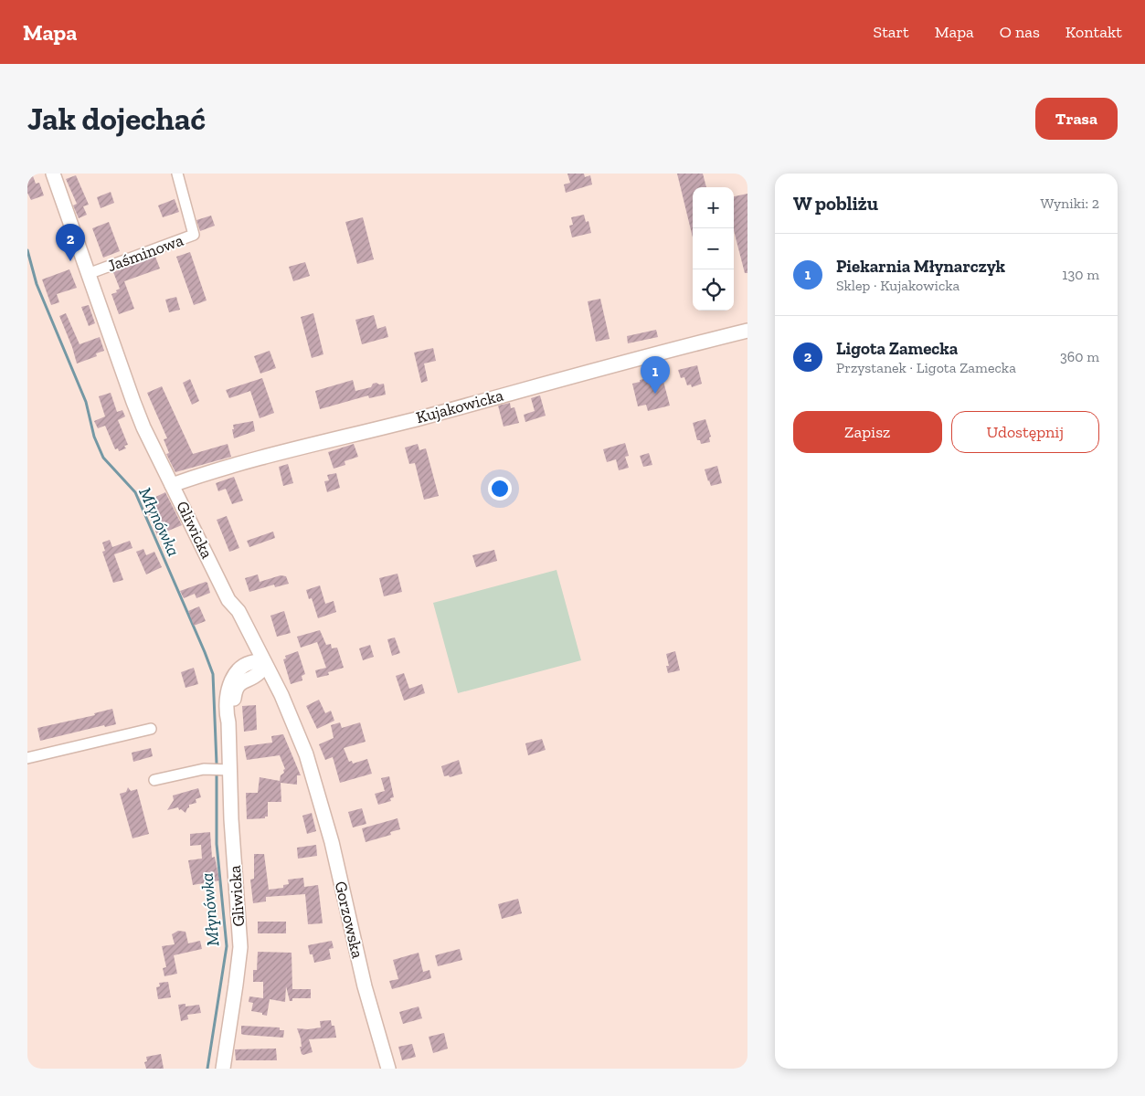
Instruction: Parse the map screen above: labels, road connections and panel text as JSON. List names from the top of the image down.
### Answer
{
  "streets": {
    "street": [
      "Jaśminowa",
      "Kujakowicka",
      "Gliwicka",
      "Gorzowska"
    ]
  },
  "crossings": [
    ["Jaśminowa", "Gliwicka"],
    ["Kujakowicka", "Gliwicka"],
    ["Gliwicka", "Gorzowska"]
  ],
  "water": ["Młynówka"],
  "page": {
    "header": "Mapa",
    "nav": [
      "Start",
      "Mapa",
      "O nas",
      "Kontakt"
    ],
    "buttons": [
      "Trasa",
      ["Zapisz", "Udostępnij"]
    ],
    "title": "Jak dojechać",
    "heading": ["W pobliżu", "Wyniki: 2"],
    "map_buttons": ["+", "−"],
    "pins": ["2", "1"],
    "list": [
      {
        "mark": "1",
        "name": "Piekarnia Młynarczyk",
        "note": "Sklep · Kujakowicka",
        "value": "130 m"
      },
      {
        "mark": "2",
        "name": "Ligota Zamecka",
        "note": "Przystanek · Ligota Zamecka",
        "value": "360 m"
      }
    ]
  }
}
